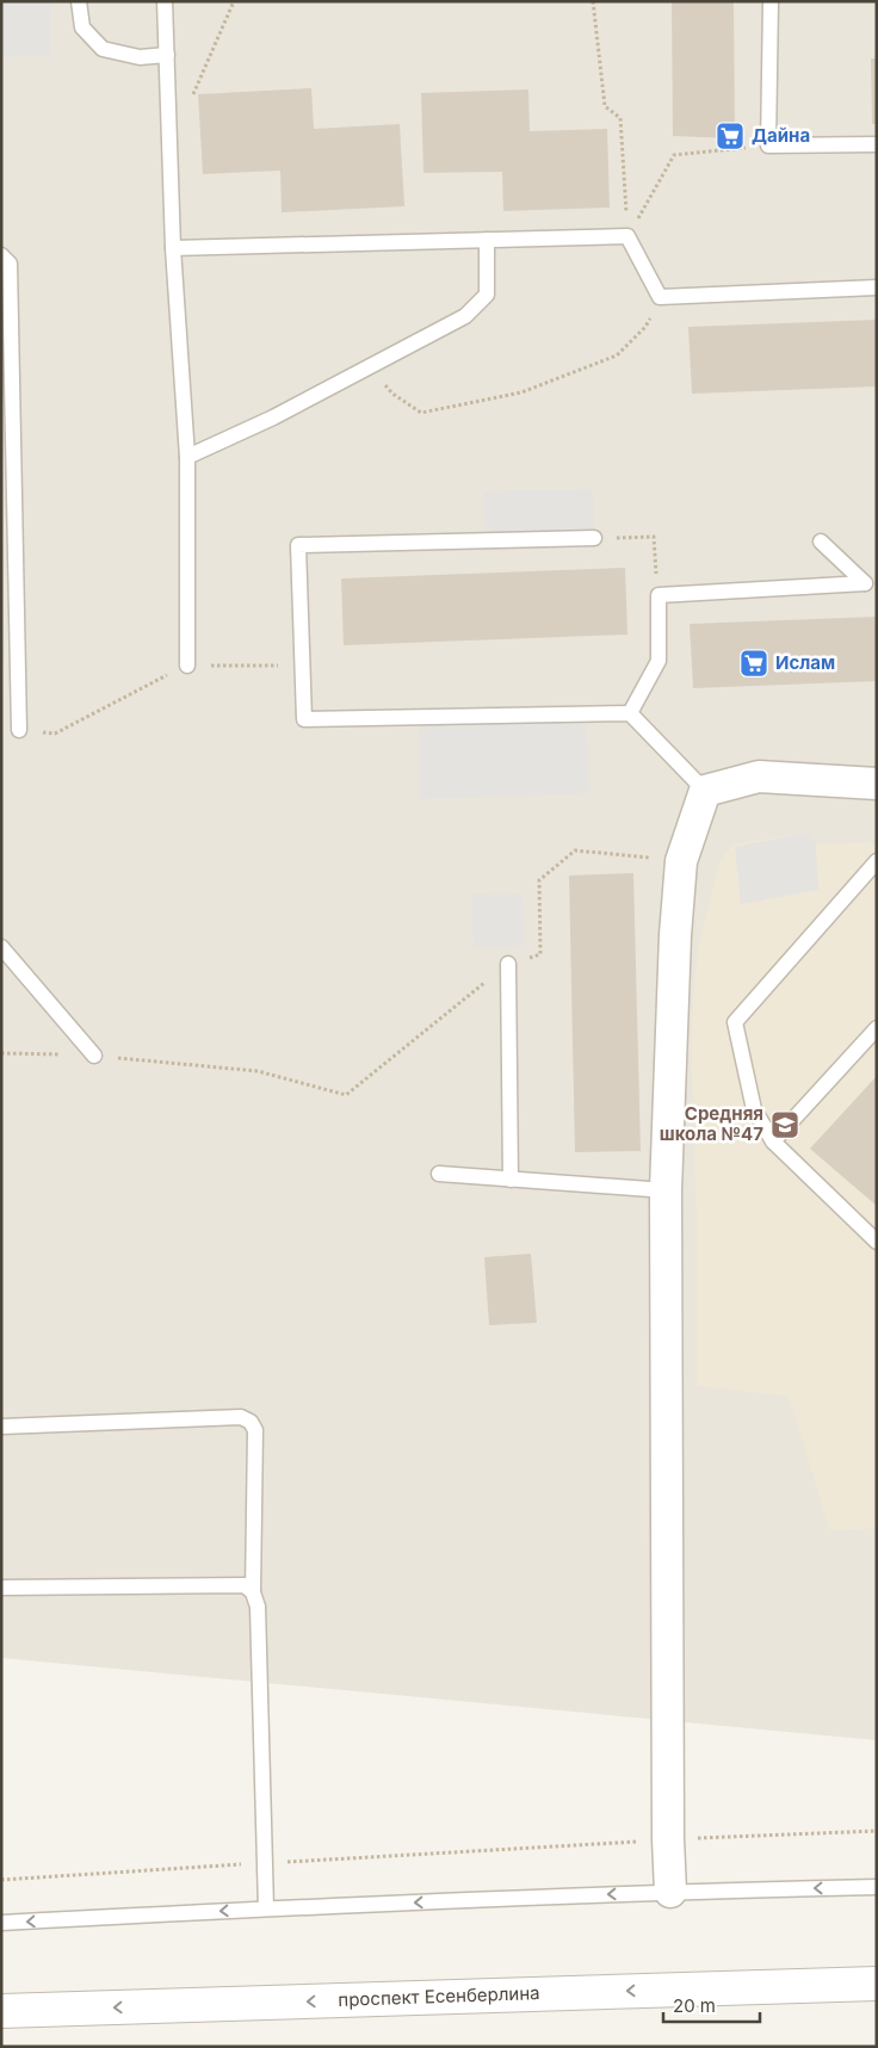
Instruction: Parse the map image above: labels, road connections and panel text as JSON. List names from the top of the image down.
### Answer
{
  "streets": {
    "street": ["проспект Есенберлина"]
  },
  "one_way": ["проспект Есенберлина"],
  "places": {
    "supermarket": ["Дайна", "Ислам"],
    "school or university": ["Средняя школа №47"]
  },
  "scale_bar": "20 m"
}
